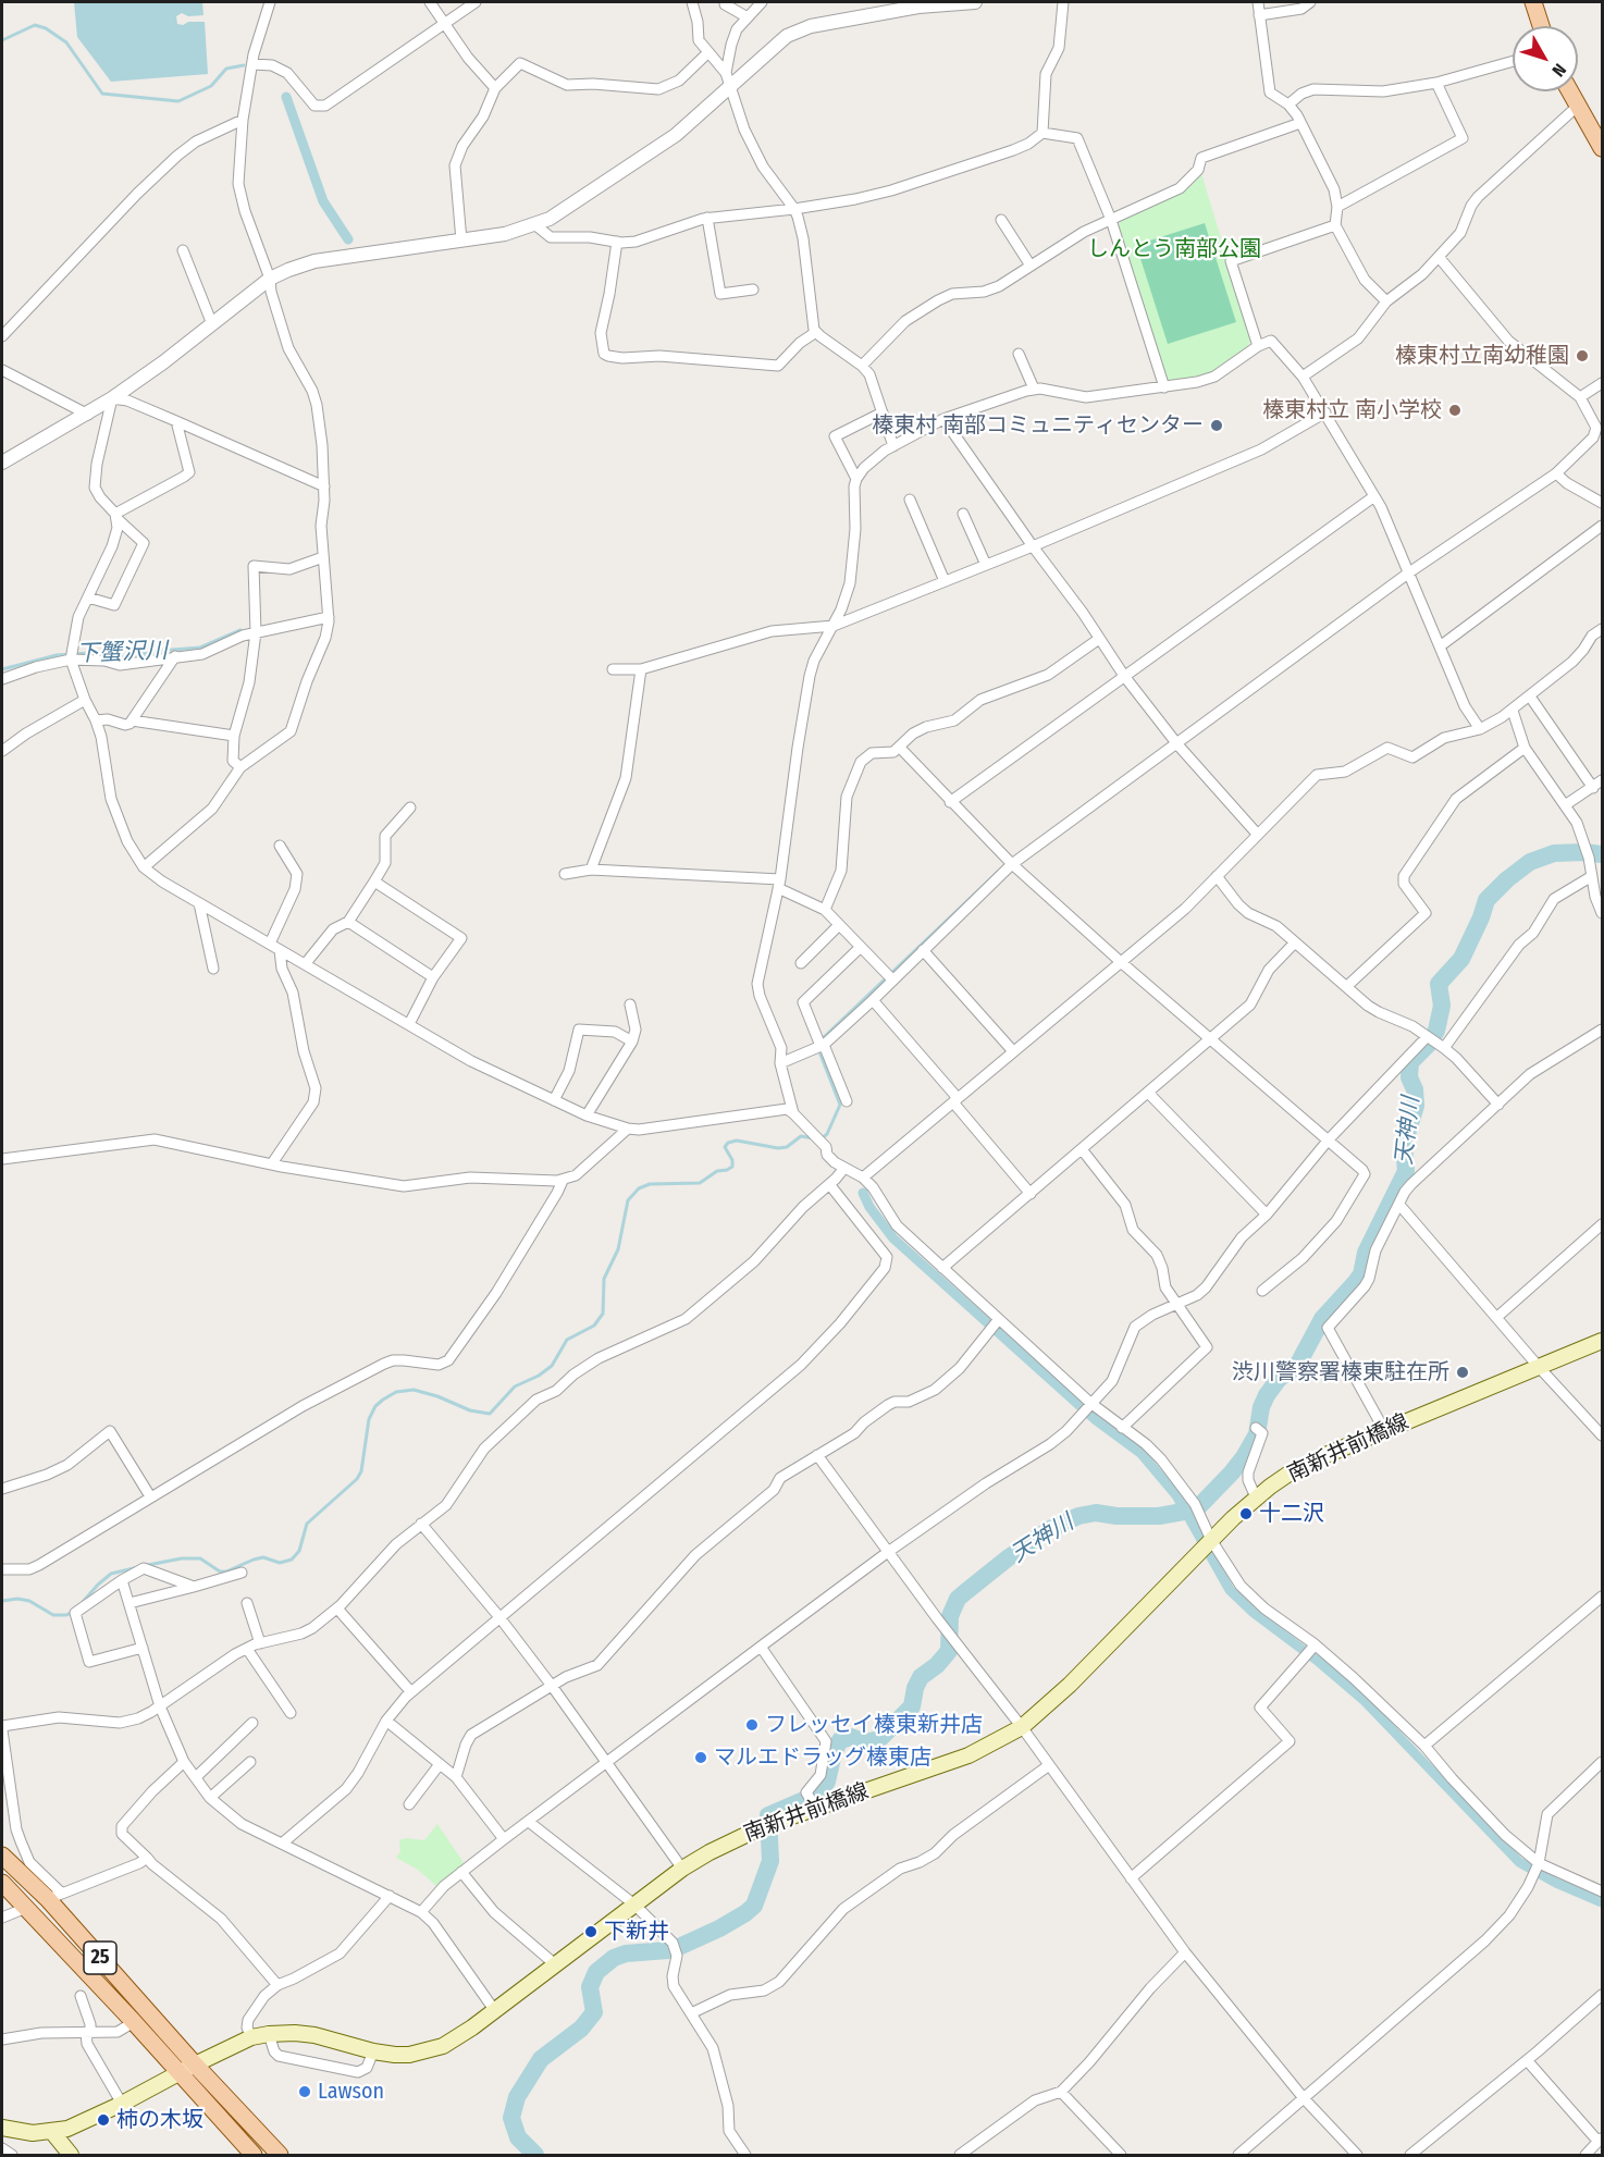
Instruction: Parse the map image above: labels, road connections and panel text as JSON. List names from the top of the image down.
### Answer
{
  "streets": {
    "main road": ["南新井前橋線", "25"]
  },
  "crossings": [
    ["南新井前橋線", "25"]
  ],
  "water": ["下蟹沢川", "天神川"],
  "parks": ["しんとう南部公園"],
  "places": [
    "榛東村立南幼稚園",
    "榛東村立 南小学校",
    "榛東村 南部コミュニティセンター",
    "渋川警察署榛東駐在所",
    "十二沢",
    "フレッセイ榛東新井店",
    "マルエドラッグ榛東店",
    "下新井",
    "Lawson",
    "柿の木坂"
  ],
  "north": "bottom right"
}
